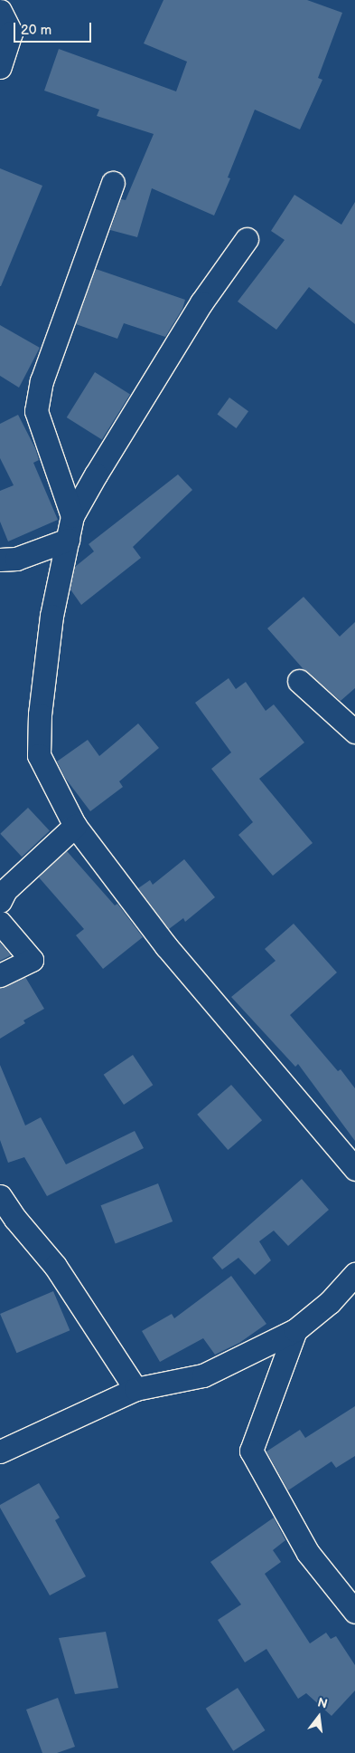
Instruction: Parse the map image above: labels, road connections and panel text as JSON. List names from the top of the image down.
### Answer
{
  "scale_bar": "20 m",
  "north": "top"
}
